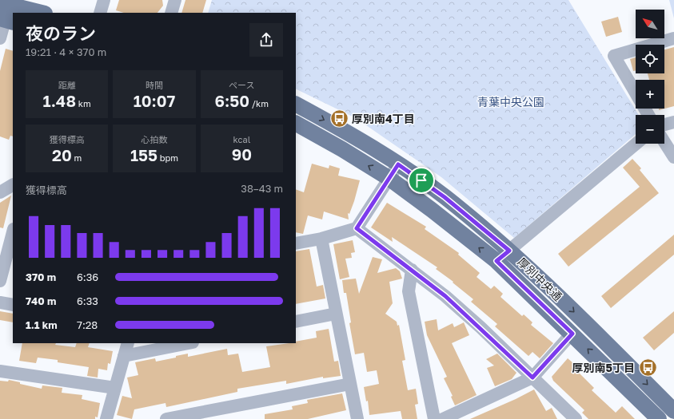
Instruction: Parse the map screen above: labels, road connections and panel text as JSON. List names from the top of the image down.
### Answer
{
  "streets": {
    "main road": ["厚別中央通"]
  },
  "parks": ["青葉中央公園"],
  "places": {
    "bus stop": ["厚別南4丁目", "厚別南5丁目"]
  },
  "north": "top left",
  "page": {
    "map_buttons": ["+", "−"],
    "heading": ["夜のラン", "19:21 · 4 × 370 m"],
    "stats": [
      ["距離", "1.48 km"],
      ["時間", "10:07"],
      ["ペース", "6:50 /km"],
      ["獲得標高", "20 m"],
      ["心拍数", "155 bpm"],
      ["kcal", "90"]
    ],
    "chart": ["獲得標高", "38–43 m"],
    "list": [
      {
        "name": "370 m",
        "note": "6:36"
      },
      {
        "name": "740 m",
        "note": "6:33"
      },
      {
        "name": "1.1 km",
        "note": "7:28"
      }
    ]
  }
}
